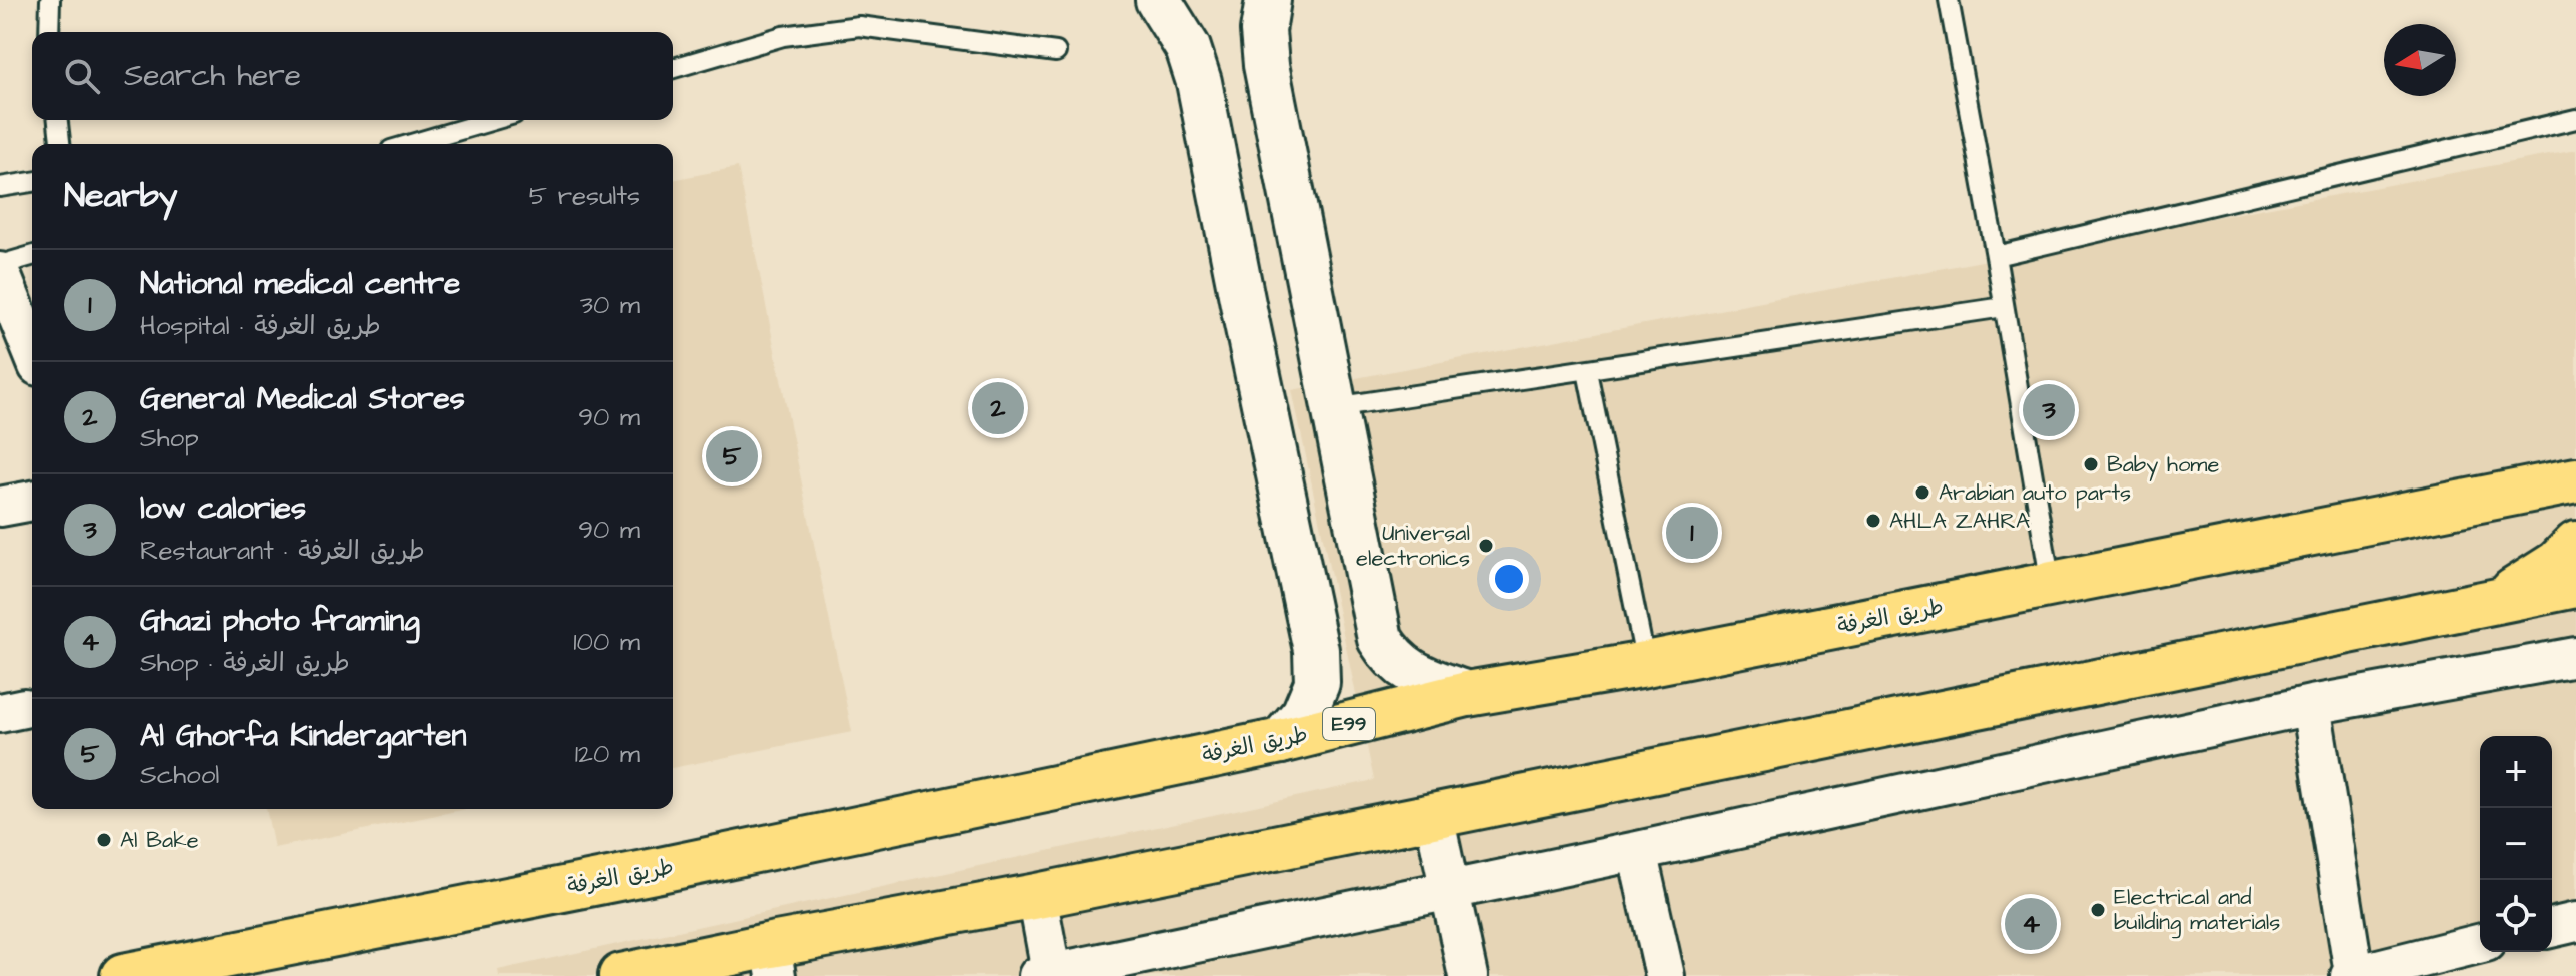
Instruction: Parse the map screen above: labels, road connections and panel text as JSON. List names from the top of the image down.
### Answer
{
  "streets": {
    "highway": ["طريق الغرفة", "E99"]
  },
  "places": [
    "Baby home",
    "Arabian auto parts",
    "AHLA ZAHRA",
    "Universal electronics",
    "Al Bake",
    "Electrical and building materials"
  ],
  "north": "left",
  "page": {
    "search": "Search here",
    "heading": ["Nearby", "5 results"],
    "list": [
      {
        "mark": "1",
        "name": "National medical centre",
        "note": "Hospital · طريق الغرفة",
        "value": "30 m"
      },
      {
        "mark": "2",
        "name": "General Medical Stores",
        "note": "Shop",
        "value": "90 m"
      },
      {
        "mark": "3",
        "name": "low calories",
        "note": "Restaurant · طريق الغرفة",
        "value": "90 m"
      },
      {
        "mark": "4",
        "name": "Ghazi photo framing",
        "note": "Shop · طريق الغرفة",
        "value": "100 m"
      },
      {
        "mark": "5",
        "name": "Al Ghorfa Kindergarten",
        "note": "School",
        "value": "120 m"
      }
    ],
    "pins": [
      "2",
      "3",
      "5",
      "1",
      "4"
    ],
    "map_buttons": ["+", "−"]
  }
}
